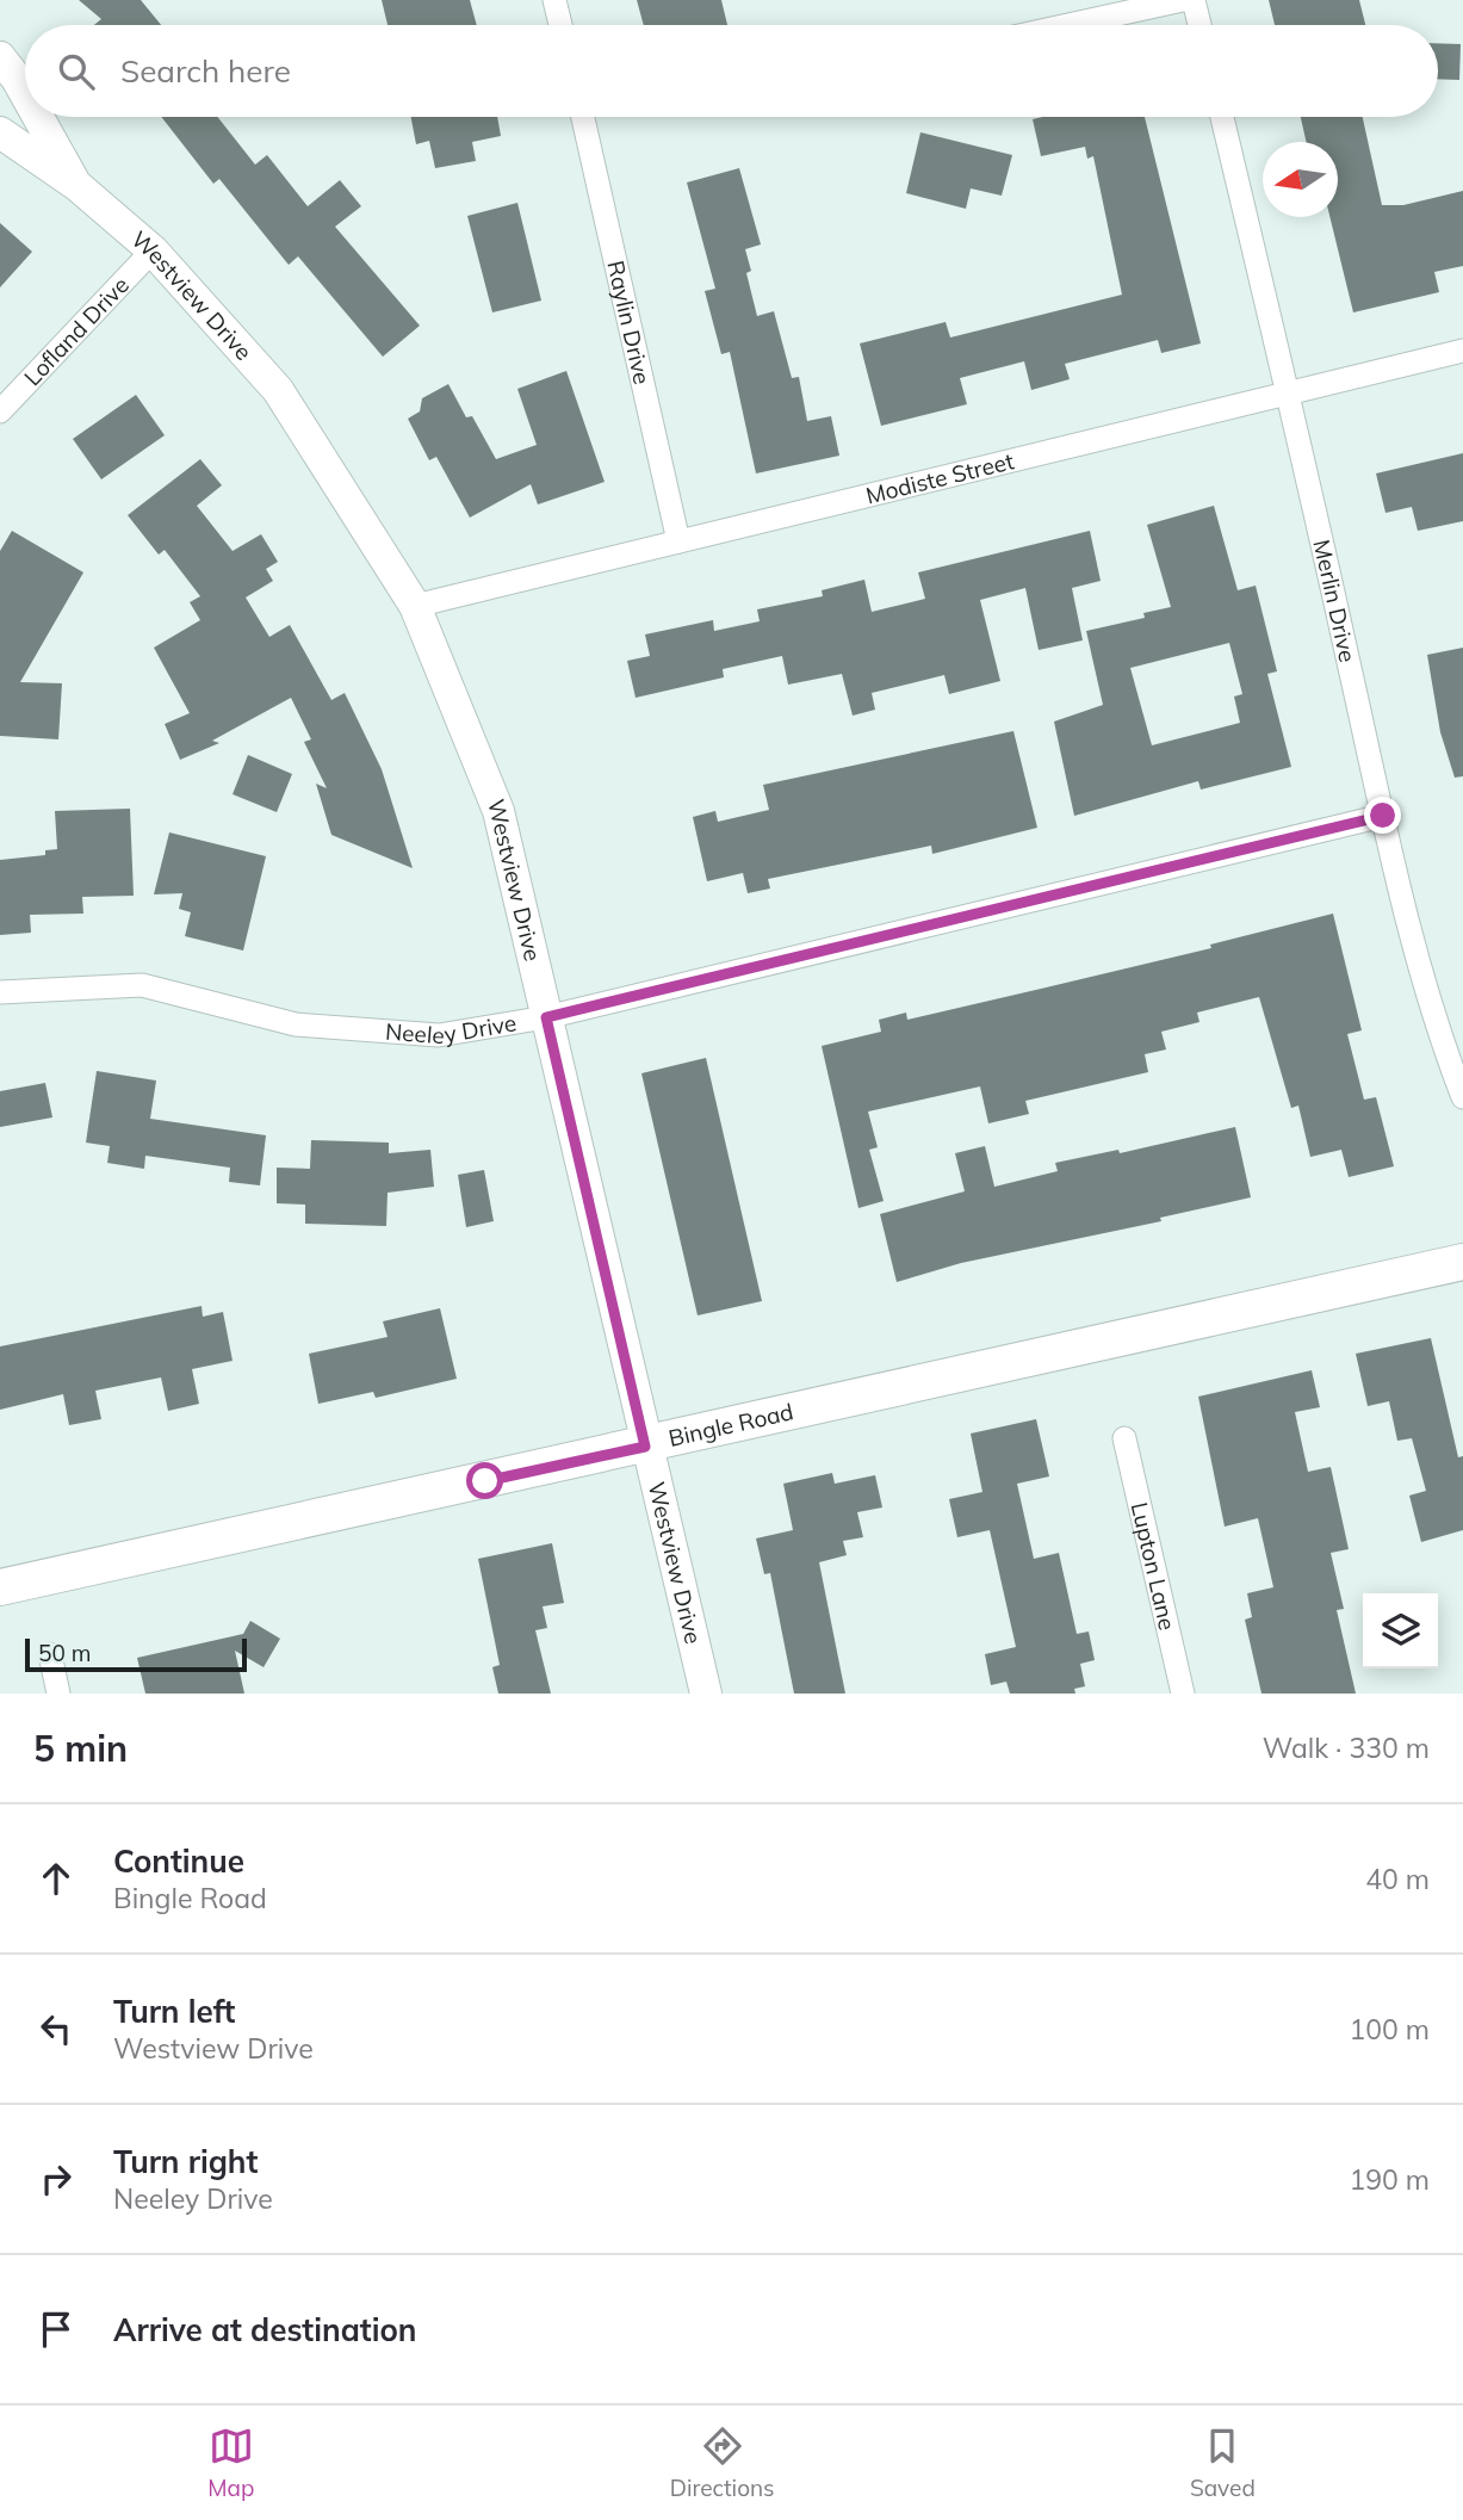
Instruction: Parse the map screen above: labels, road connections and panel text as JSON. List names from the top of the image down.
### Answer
{
  "streets": {
    "main road": ["Westview Drive", "Bingle Road"],
    "street": [
      "Raylin Drive",
      "Lofland Drive",
      "Modiste Street",
      "Merlin Drive",
      "Neeley Drive",
      "Lupton Lane"
    ]
  },
  "crossings": [
    ["Westview Drive", "Lofland Drive"],
    ["Westview Drive", "Modiste Street"],
    ["Westview Drive", "Neeley Drive"],
    ["Westview Drive", "Bingle Road"],
    ["Raylin Drive", "Modiste Street"],
    ["Modiste Street", "Merlin Drive"],
    ["Merlin Drive", "Neeley Drive"]
  ],
  "scale_bar": "50 m",
  "north": "left",
  "page": {
    "search": "Search here",
    "scale": "50 m",
    "heading": ["5 min", "Walk · 330 m"],
    "list": [
      ["Continue", "Bingle Road", "40 m"],
      ["Turn left", "Westview Drive", "100 m"],
      ["Turn right", "Neeley Drive", "190 m"],
      "Arrive at destination"
    ],
    "nav": ["Map", "Directions", "Saved"]
  }
}
